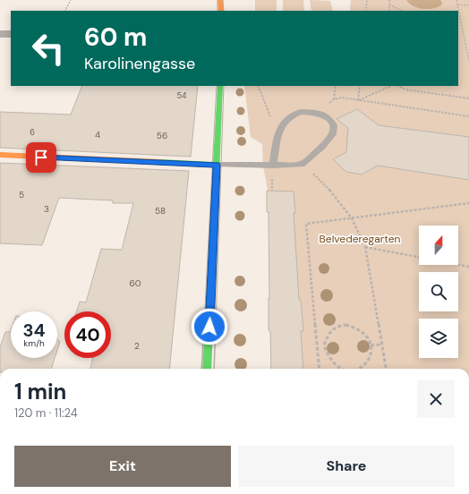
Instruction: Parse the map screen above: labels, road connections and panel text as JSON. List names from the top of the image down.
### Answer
{
  "parks": ["Belvederegarten"],
  "house_numbers": [
    "54",
    "6",
    "4",
    "56",
    "5",
    "3",
    "58",
    "60",
    "2"
  ],
  "north": "top",
  "page": {
    "turn": ["60 m", "Karolinengasse"],
    "speed": "34 km/h",
    "limit": "40",
    "heading": ["1 min", "120 m · 11:24"],
    "buttons": ["Exit", "Share"]
  }
}
